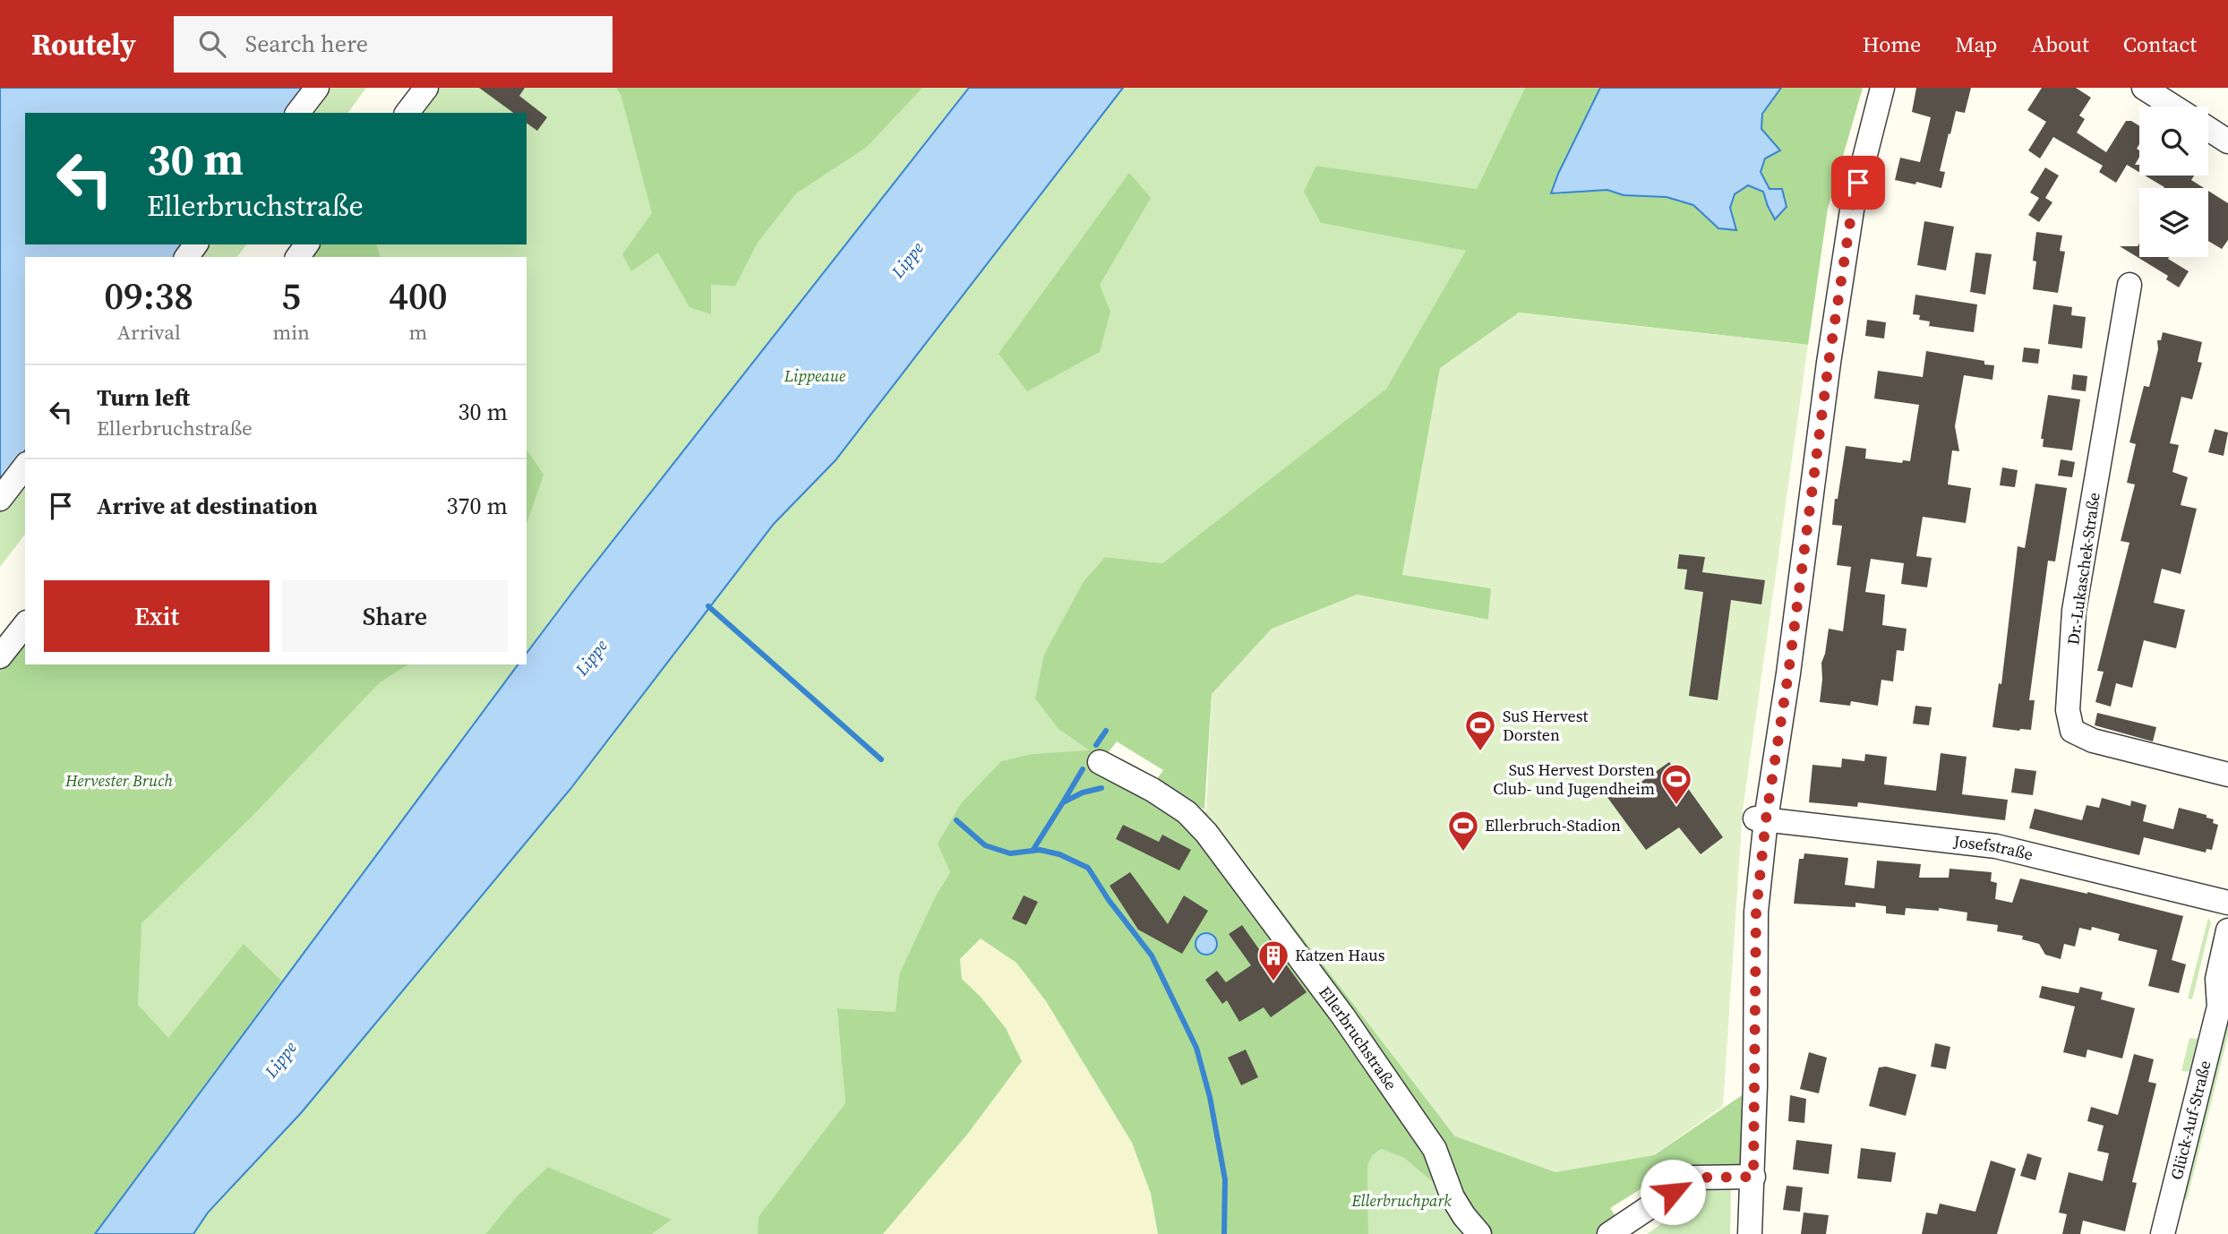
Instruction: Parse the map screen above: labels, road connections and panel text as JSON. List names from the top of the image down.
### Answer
{
  "streets": {
    "street": [
      "Dr.-Lukaschek-Straße",
      "Josefstraße",
      "Ellerbruchstraße",
      "Glück-Auf-Straße"
    ]
  },
  "water": ["Lippe"],
  "parks": ["Lippeaue", "Hervester Bruch", "Ellerbruchpark"],
  "places": {
    "sports": ["SuS Hervest Dorsten", "SuS Hervest Dorsten Club- und Jugendheim", "Ellerbruch-Stadion"],
    "building": ["Katzen Haus"]
  },
  "page": {
    "header": "Routely",
    "search": "Search here",
    "nav": [
      "Home",
      "Map",
      "About",
      "Contact"
    ],
    "turn": ["30 m", "Ellerbruchstraße"],
    "eta": [
      "09:38",
      "Arrival",
      "5",
      "min",
      "400",
      "m"
    ],
    "list": [
      {
        "name": "Turn left",
        "note": "Ellerbruchstraße",
        "value": "30 m"
      },
      {
        "name": "Arrive at destination",
        "value": "370 m"
      }
    ],
    "buttons": ["Exit", "Share"]
  }
}
